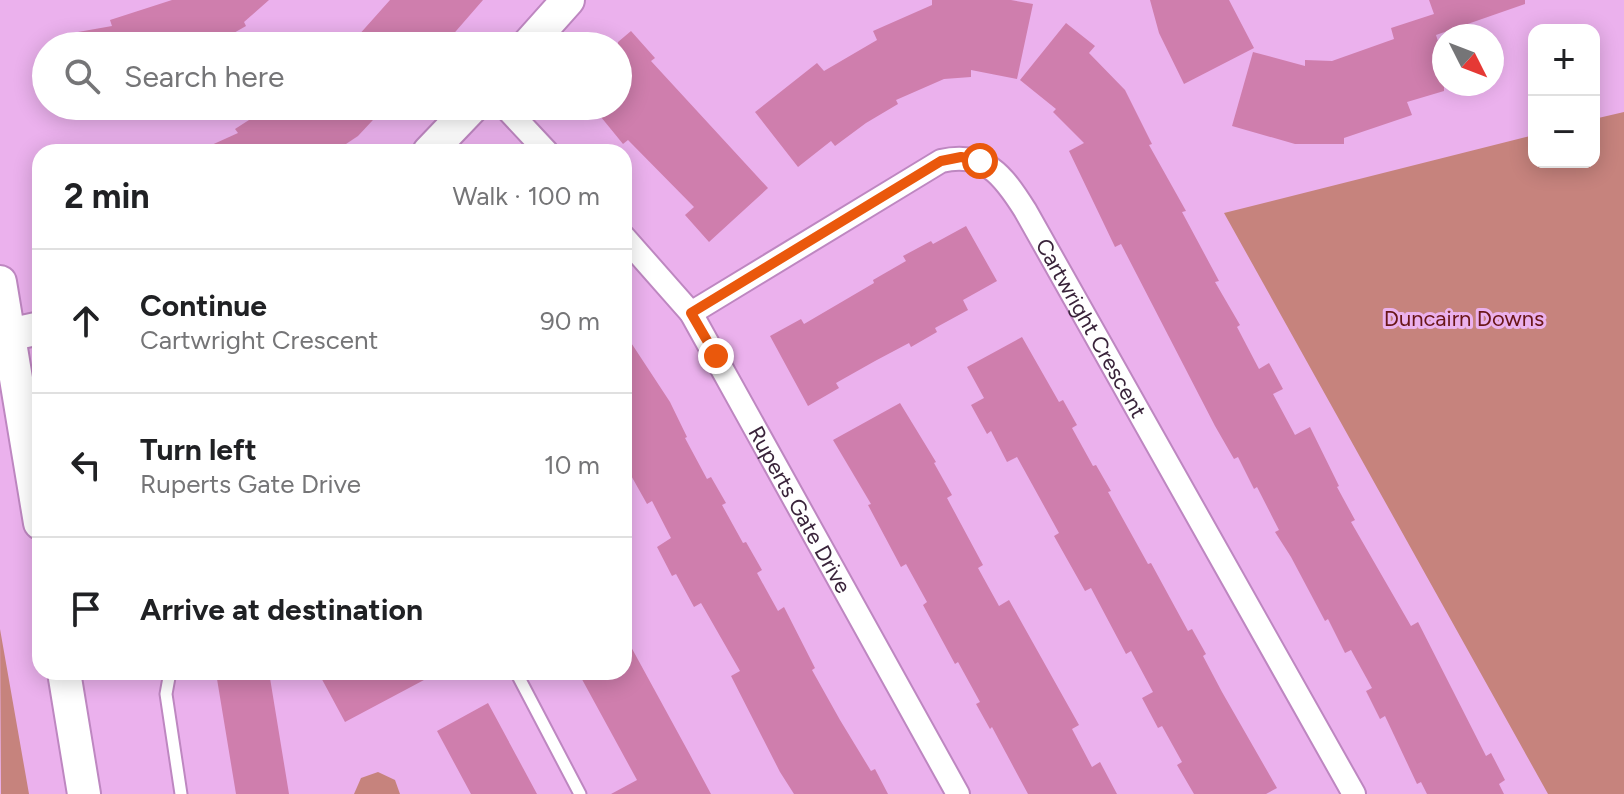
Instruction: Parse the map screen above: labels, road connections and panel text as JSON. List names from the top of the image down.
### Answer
{
  "streets": {
    "street": ["Cartwright Crescent", "Ruperts Gate Drive"]
  },
  "crossings": [
    ["Cartwright Crescent", "Ruperts Gate Drive"]
  ],
  "parks": ["Duncairn Downs"],
  "north": "bottom right",
  "page": {
    "map_buttons": ["+", "−"],
    "search": "Search here",
    "heading": ["2 min", "Walk · 100 m"],
    "list": [
      ["Continue", "Cartwright Crescent", "90 m"],
      ["Turn left", "Ruperts Gate Drive", "10 m"],
      "Arrive at destination"
    ]
  }
}
